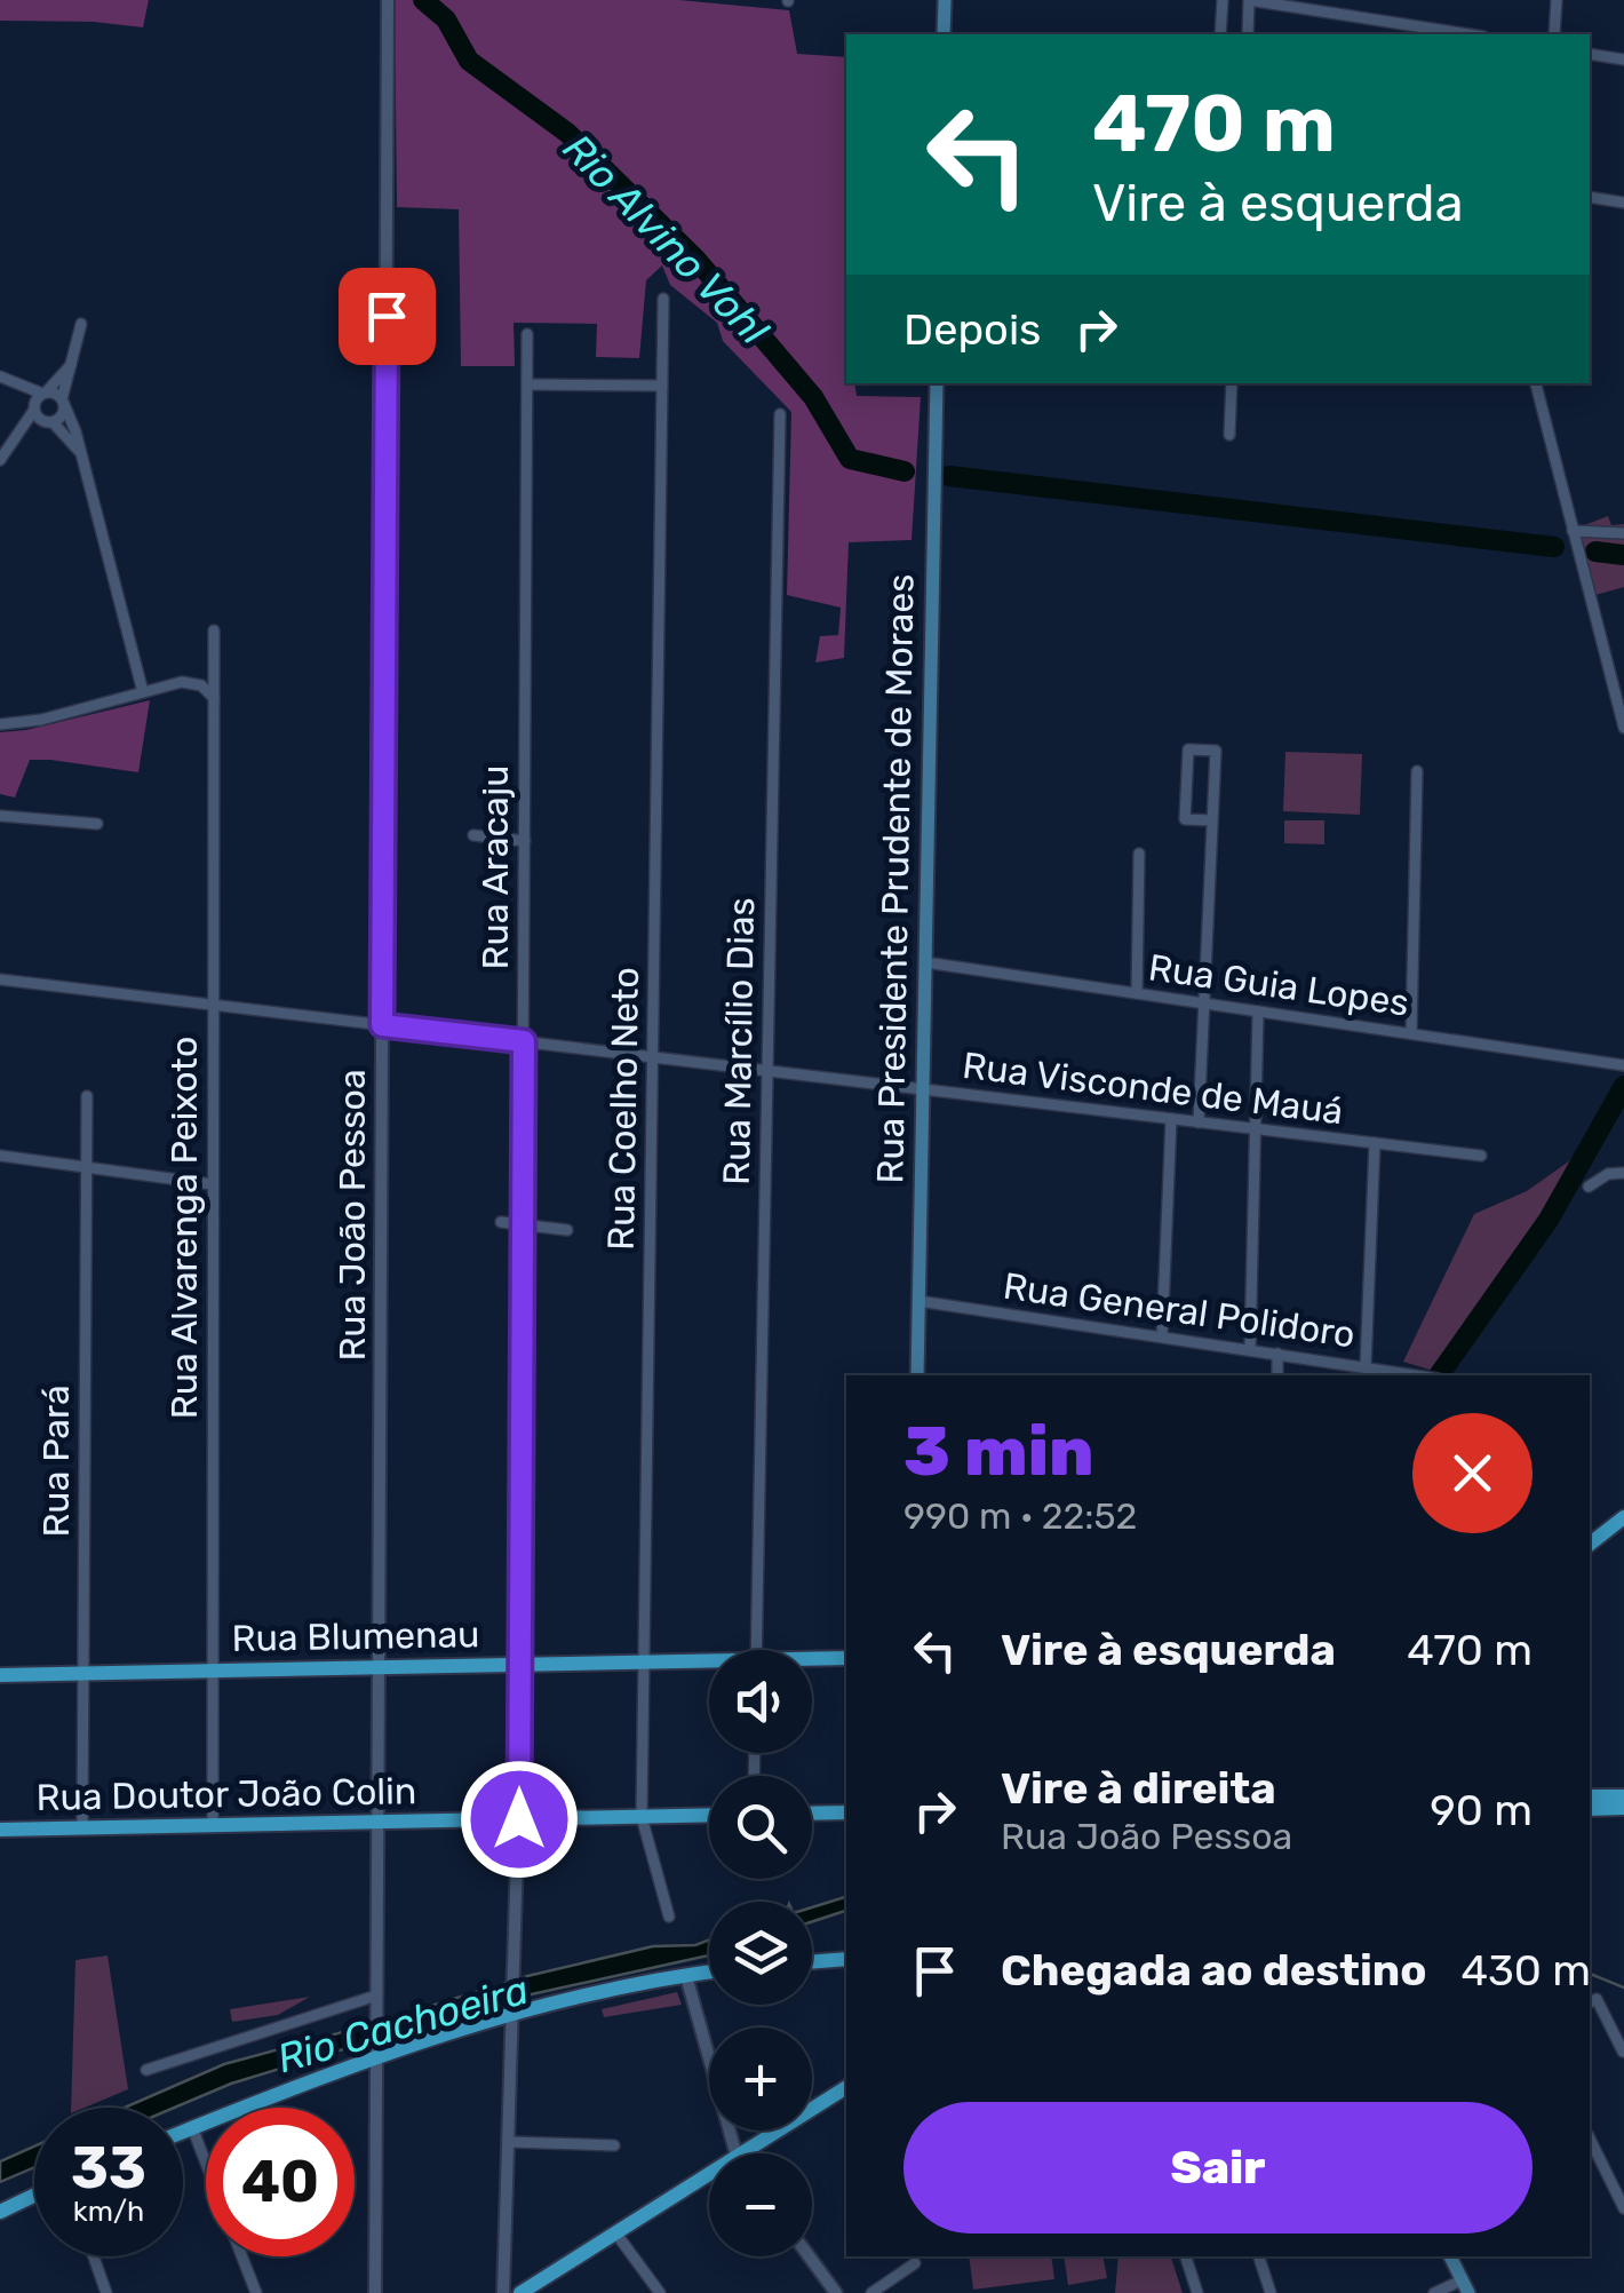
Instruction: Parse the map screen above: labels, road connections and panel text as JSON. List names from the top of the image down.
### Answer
{
  "streets": {
    "main road": ["Rua Presidente Prudente de Moraes", "Rua Blumenau", "Rua Doutor João Colin"],
    "street": [
      "Rua Aracaju",
      "Rua Guia Lopes",
      "Rua Marcílio Dias",
      "Rua Visconde de Mauá",
      "Rua Coelho Neto",
      "Rua João Pessoa",
      "Rua Alvarenga Peixoto",
      "Rua General Polidoro",
      "Rua Pará"
    ]
  },
  "crossings": [
    ["Rua Aracaju", "Rua Visconde de Mauá"],
    ["Rua Aracaju", "Rua Blumenau"],
    ["Rua Aracaju", "Rua Doutor João Colin"],
    ["Rua Presidente Prudente de Moraes", "Rua Guia Lopes"],
    ["Rua Presidente Prudente de Moraes", "Rua Visconde de Mauá"],
    ["Rua Presidente Prudente de Moraes", "Rua General Polidoro"],
    ["Rua Marcílio Dias", "Rua Visconde de Mauá"],
    ["Rua Visconde de Mauá", "Rua Coelho Neto"],
    ["Rua Visconde de Mauá", "Rua João Pessoa"],
    ["Rua Visconde de Mauá", "Rua Alvarenga Peixoto"],
    ["Rua Coelho Neto", "Rua Blumenau"],
    ["Rua Coelho Neto", "Rua Doutor João Colin"],
    ["Rua João Pessoa", "Rua Blumenau"],
    ["Rua João Pessoa", "Rua Doutor João Colin"],
    ["Rua Alvarenga Peixoto", "Rua Blumenau"],
    ["Rua Alvarenga Peixoto", "Rua Doutor João Colin"],
    ["Rua Pará", "Rua Blumenau"],
    ["Rua Pará", "Rua Doutor João Colin"]
  ],
  "water": ["Rio Alvino Vohl", "Rio Cachoeira"],
  "page": {
    "turn": ["470 m", "Vire à esquerda"],
    "then": "Depois",
    "heading": ["3 min", "990 m · 22:52"],
    "list": [
      {
        "name": "Vire à esquerda",
        "value": "470 m"
      },
      {
        "name": "Vire à direita",
        "note": "Rua João Pessoa",
        "value": "90 m"
      },
      {
        "name": "Chegada ao destino",
        "value": "430 m"
      }
    ],
    "map_buttons": ["+", "−"],
    "buttons": "Sair",
    "speed": "33 km/h",
    "limit": "40"
  }
}
